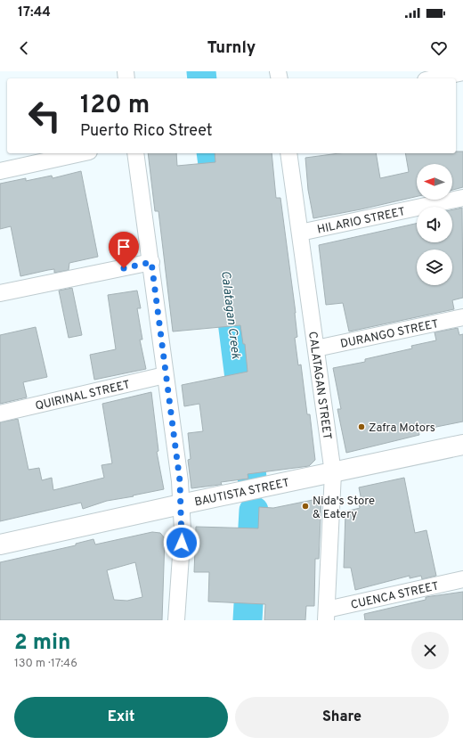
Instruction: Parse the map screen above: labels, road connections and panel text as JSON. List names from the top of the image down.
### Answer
{
  "streets": {
    "street": [
      "HILARIO STREET",
      "DURANGO STREET",
      "CALATAGAN STREET",
      "QUIRINAL STREET",
      "BAUTISTA STREET",
      "CUENCA STREET"
    ]
  },
  "crossings": [
    ["HILARIO STREET", "CALATAGAN STREET"],
    ["DURANGO STREET", "CALATAGAN STREET"],
    ["CALATAGAN STREET", "BAUTISTA STREET"],
    ["CALATAGAN STREET", "CUENCA STREET"]
  ],
  "water": ["Calatagan Creek"],
  "places": ["Zafra Motors", "Nida's Store & Eatery"],
  "north": "left",
  "page": {
    "status": "17:44",
    "header": "Turnly",
    "turn": ["120 m", "Puerto Rico Street"],
    "heading": ["2 min", "130 m · 17:46"],
    "buttons": ["Exit", "Share"]
  }
}
